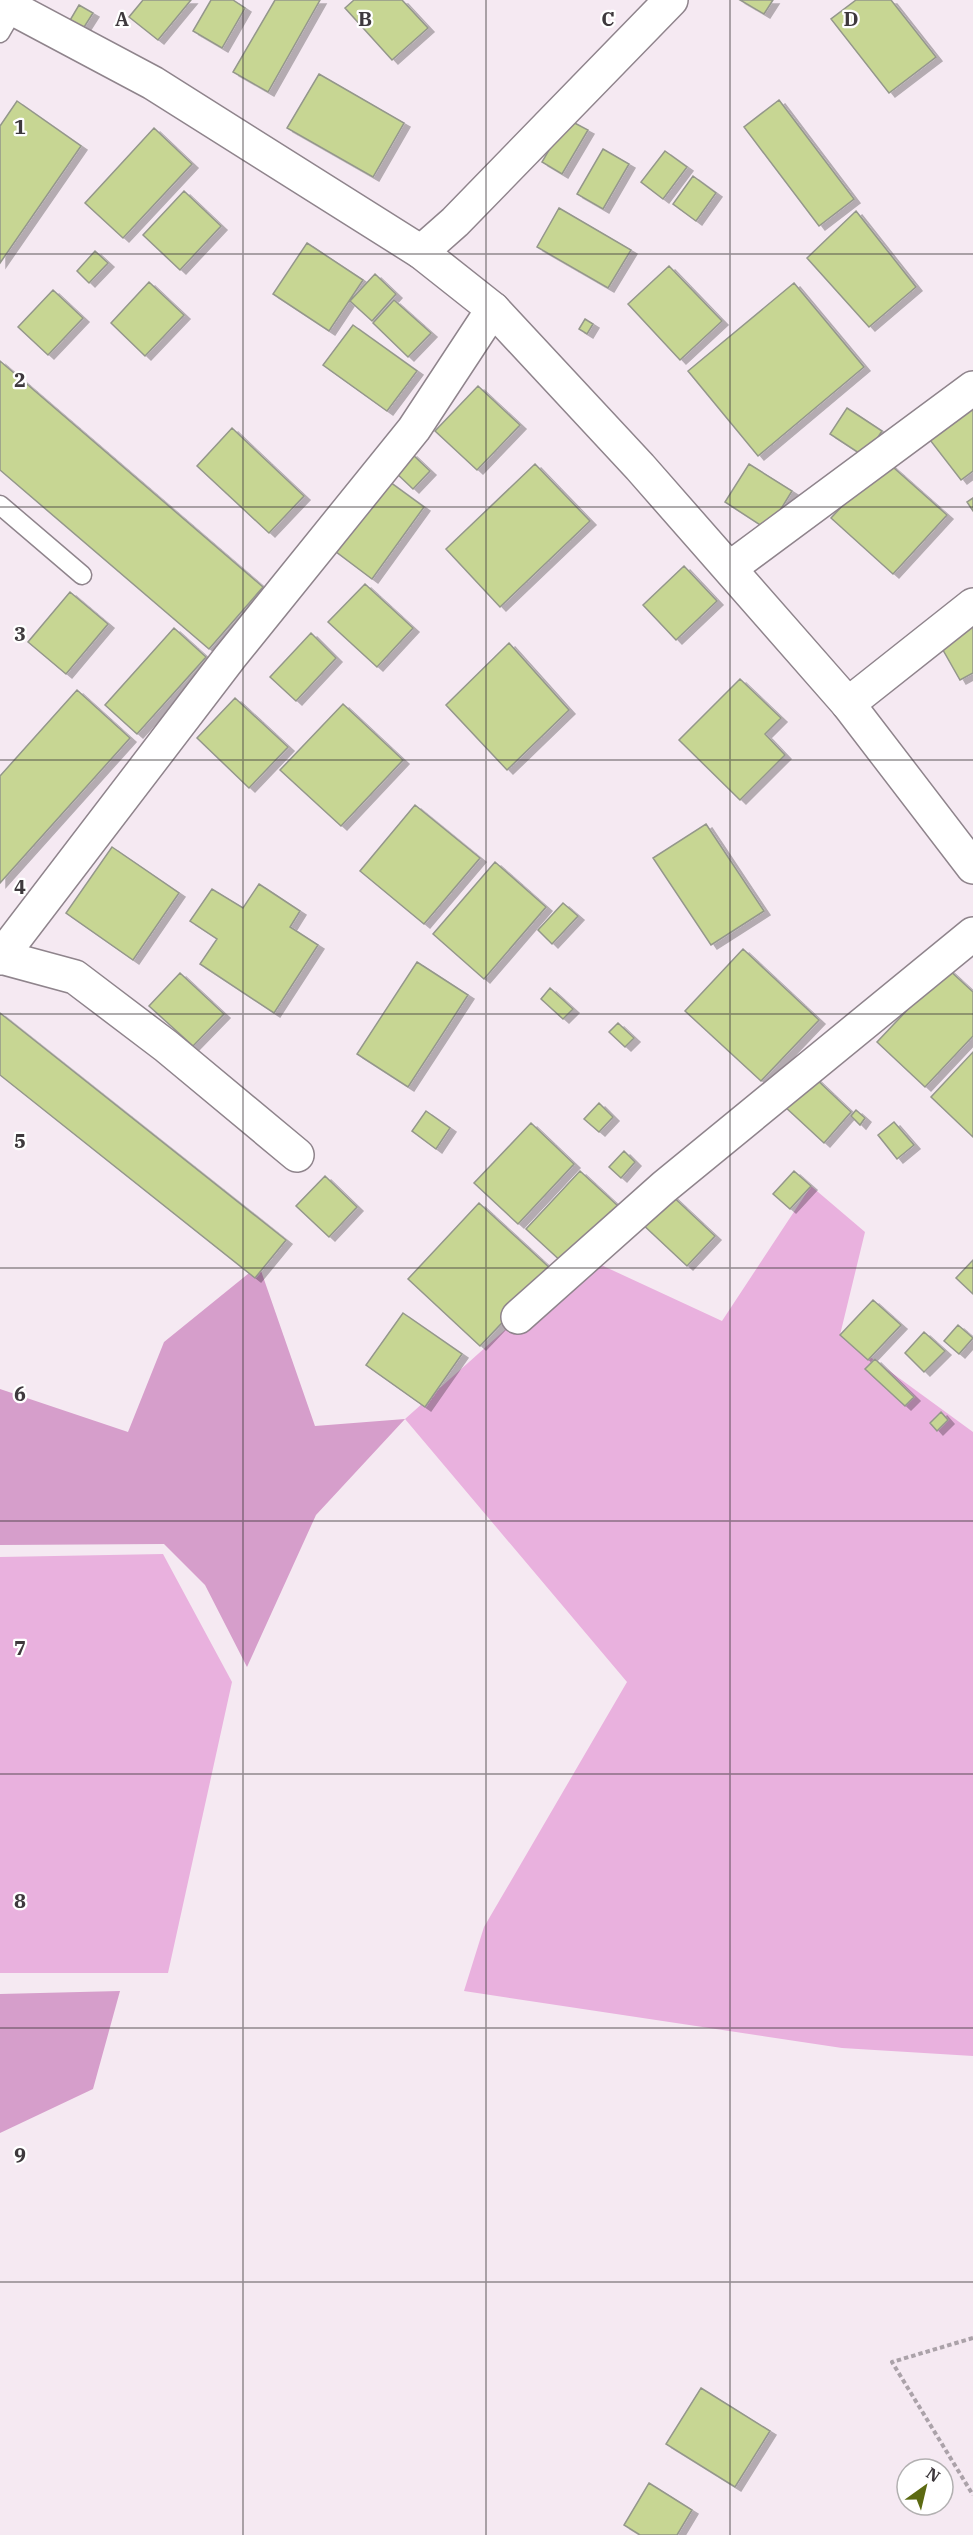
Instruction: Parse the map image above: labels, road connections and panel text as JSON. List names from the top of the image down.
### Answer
{
  "north": "top right",
  "grid": {
    "columns": [
      "A",
      "B",
      "C",
      "D"
    ],
    "rows": [
      "1",
      "2",
      "3",
      "4",
      "5",
      "6",
      "7",
      "8",
      "9"
    ]
  }
}
